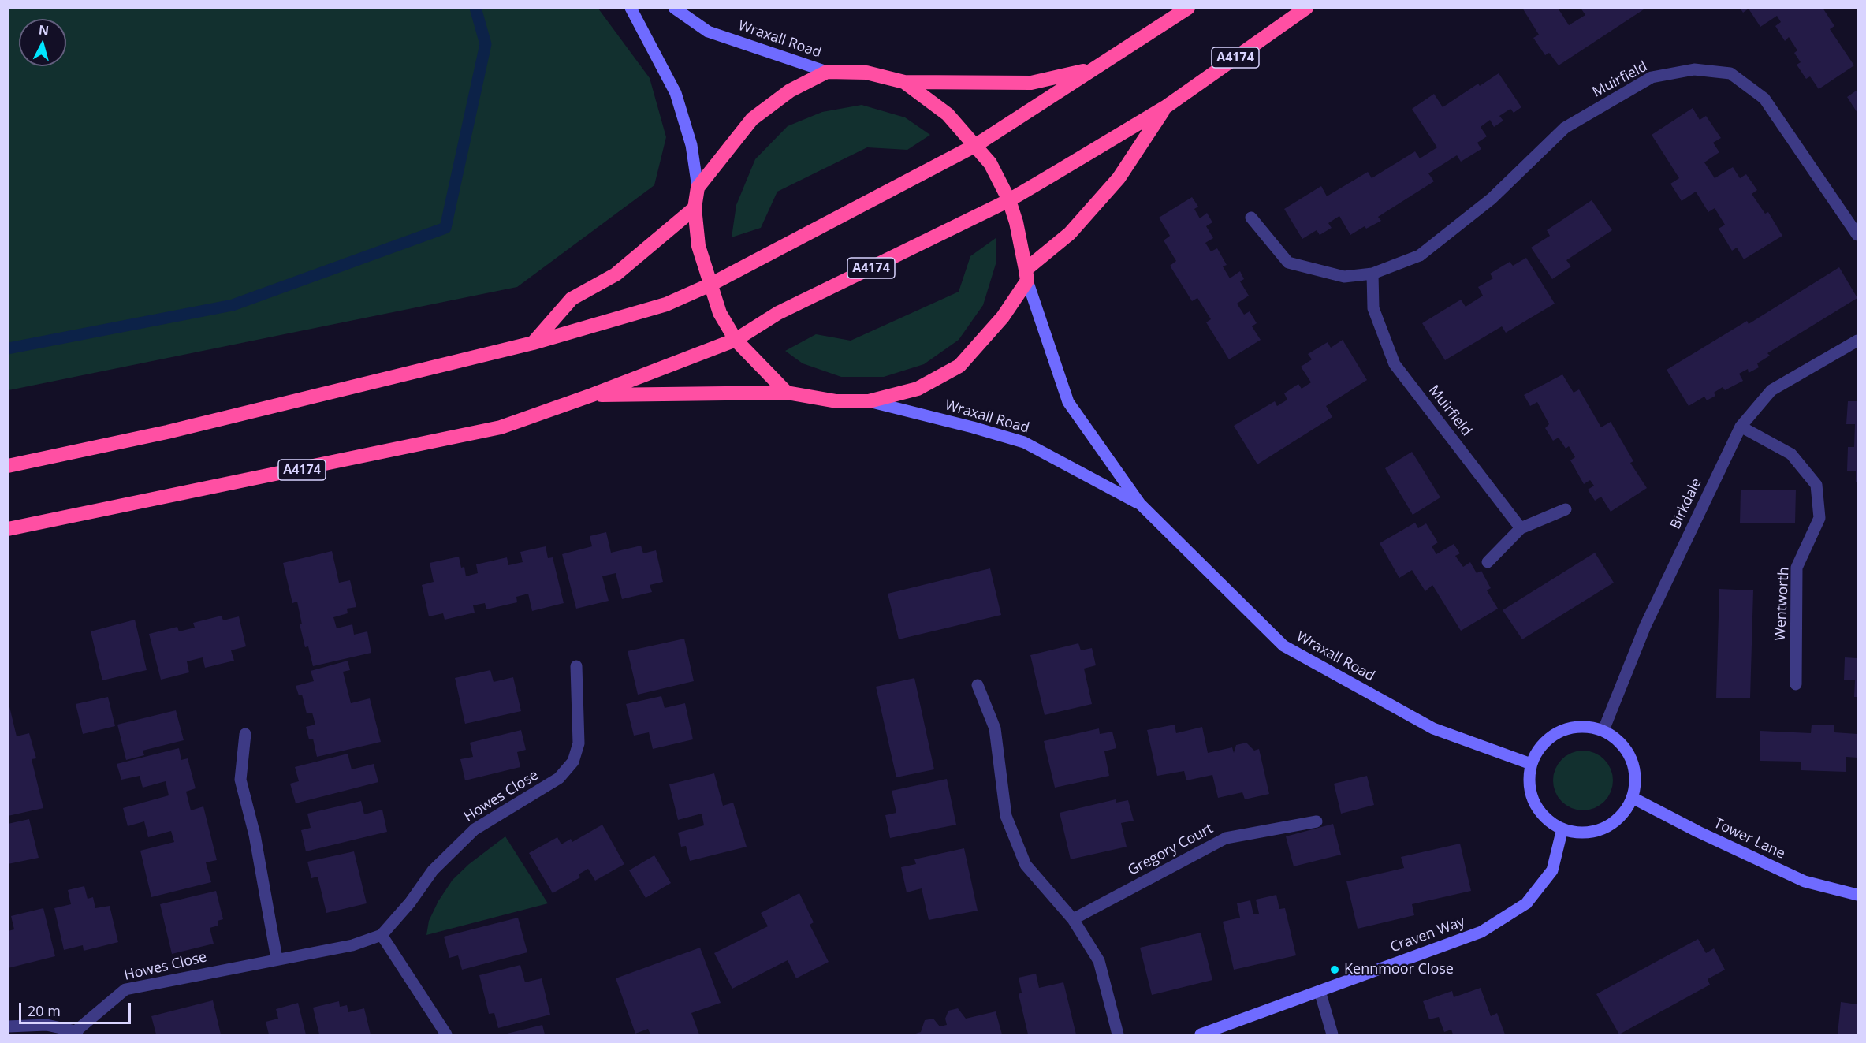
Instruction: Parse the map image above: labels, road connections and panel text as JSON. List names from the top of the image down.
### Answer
{
  "streets": {
    "highway": ["A4174"],
    "street": [
      "Wraxall Road",
      "Muirfield",
      "Birkdale",
      "Wentworth",
      "Howes Close",
      "Tower Lane",
      "Gregory Court",
      "Craven Way"
    ]
  },
  "crossings": [
    ["Wraxall Road", "A4174"],
    ["Wraxall Road", "Birkdale"],
    ["Wraxall Road", "Tower Lane"],
    ["Wraxall Road", "Craven Way"],
    ["Birkdale", "Wentworth"],
    ["Birkdale", "Tower Lane"],
    ["Birkdale", "Craven Way"],
    ["Tower Lane", "Craven Way"]
  ],
  "places": ["Kennmoor Close"],
  "scale_bar": "20 m",
  "north": "top"
}
